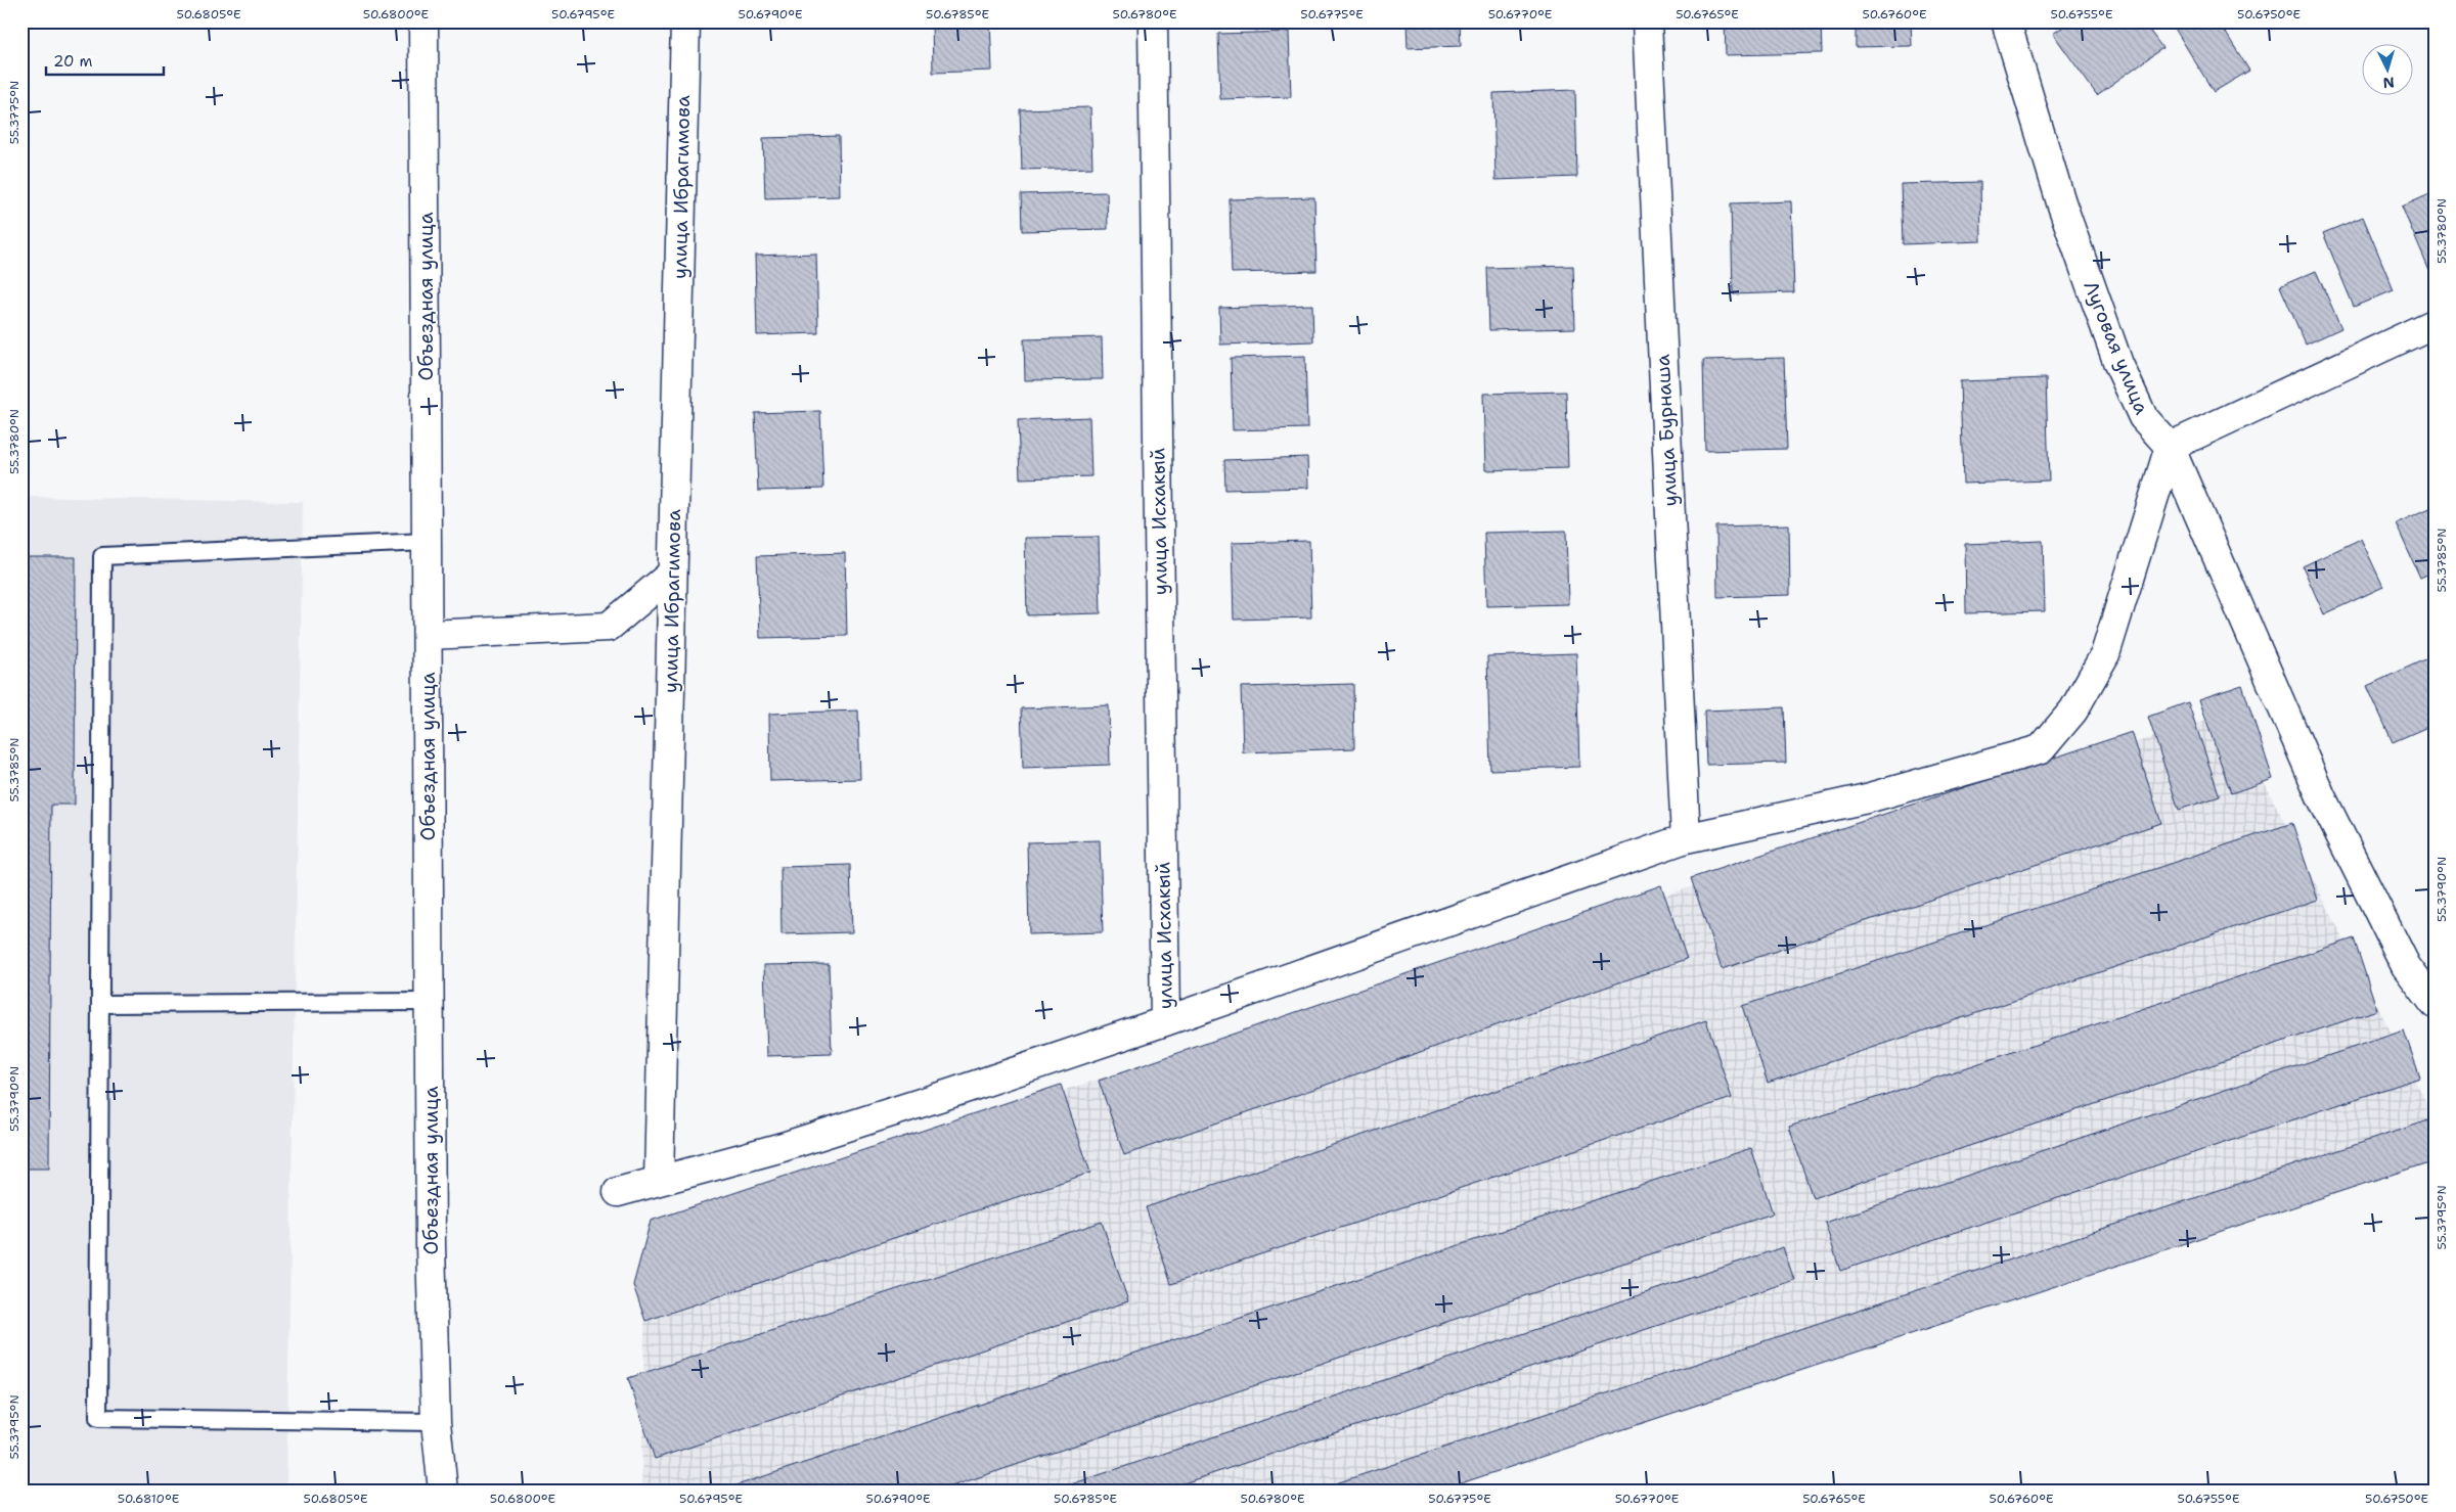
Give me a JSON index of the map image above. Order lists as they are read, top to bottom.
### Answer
{
  "streets": {
    "street": [
      "улица Ибрагимова",
      "Объездная улица",
      "Луговая улица",
      "улица Бурнаша",
      "улица Исхакый"
    ]
  },
  "scale_bar": "20 m",
  "north": "bottom",
  "coordinates": [
    "50.6805°E",
    "50.6800°E",
    "50.6795°E",
    "50.6790°E",
    "50.6785°E",
    "50.6780°E",
    "50.6775°E",
    "50.6770°E",
    "50.6765°E",
    "50.6760°E",
    "50.6755°E",
    "50.6750°E",
    "55.3775°N",
    "55.3780°N",
    "55.3785°N",
    "55.3790°N",
    "55.3795°N",
    "50.6810°E"
  ]
}
